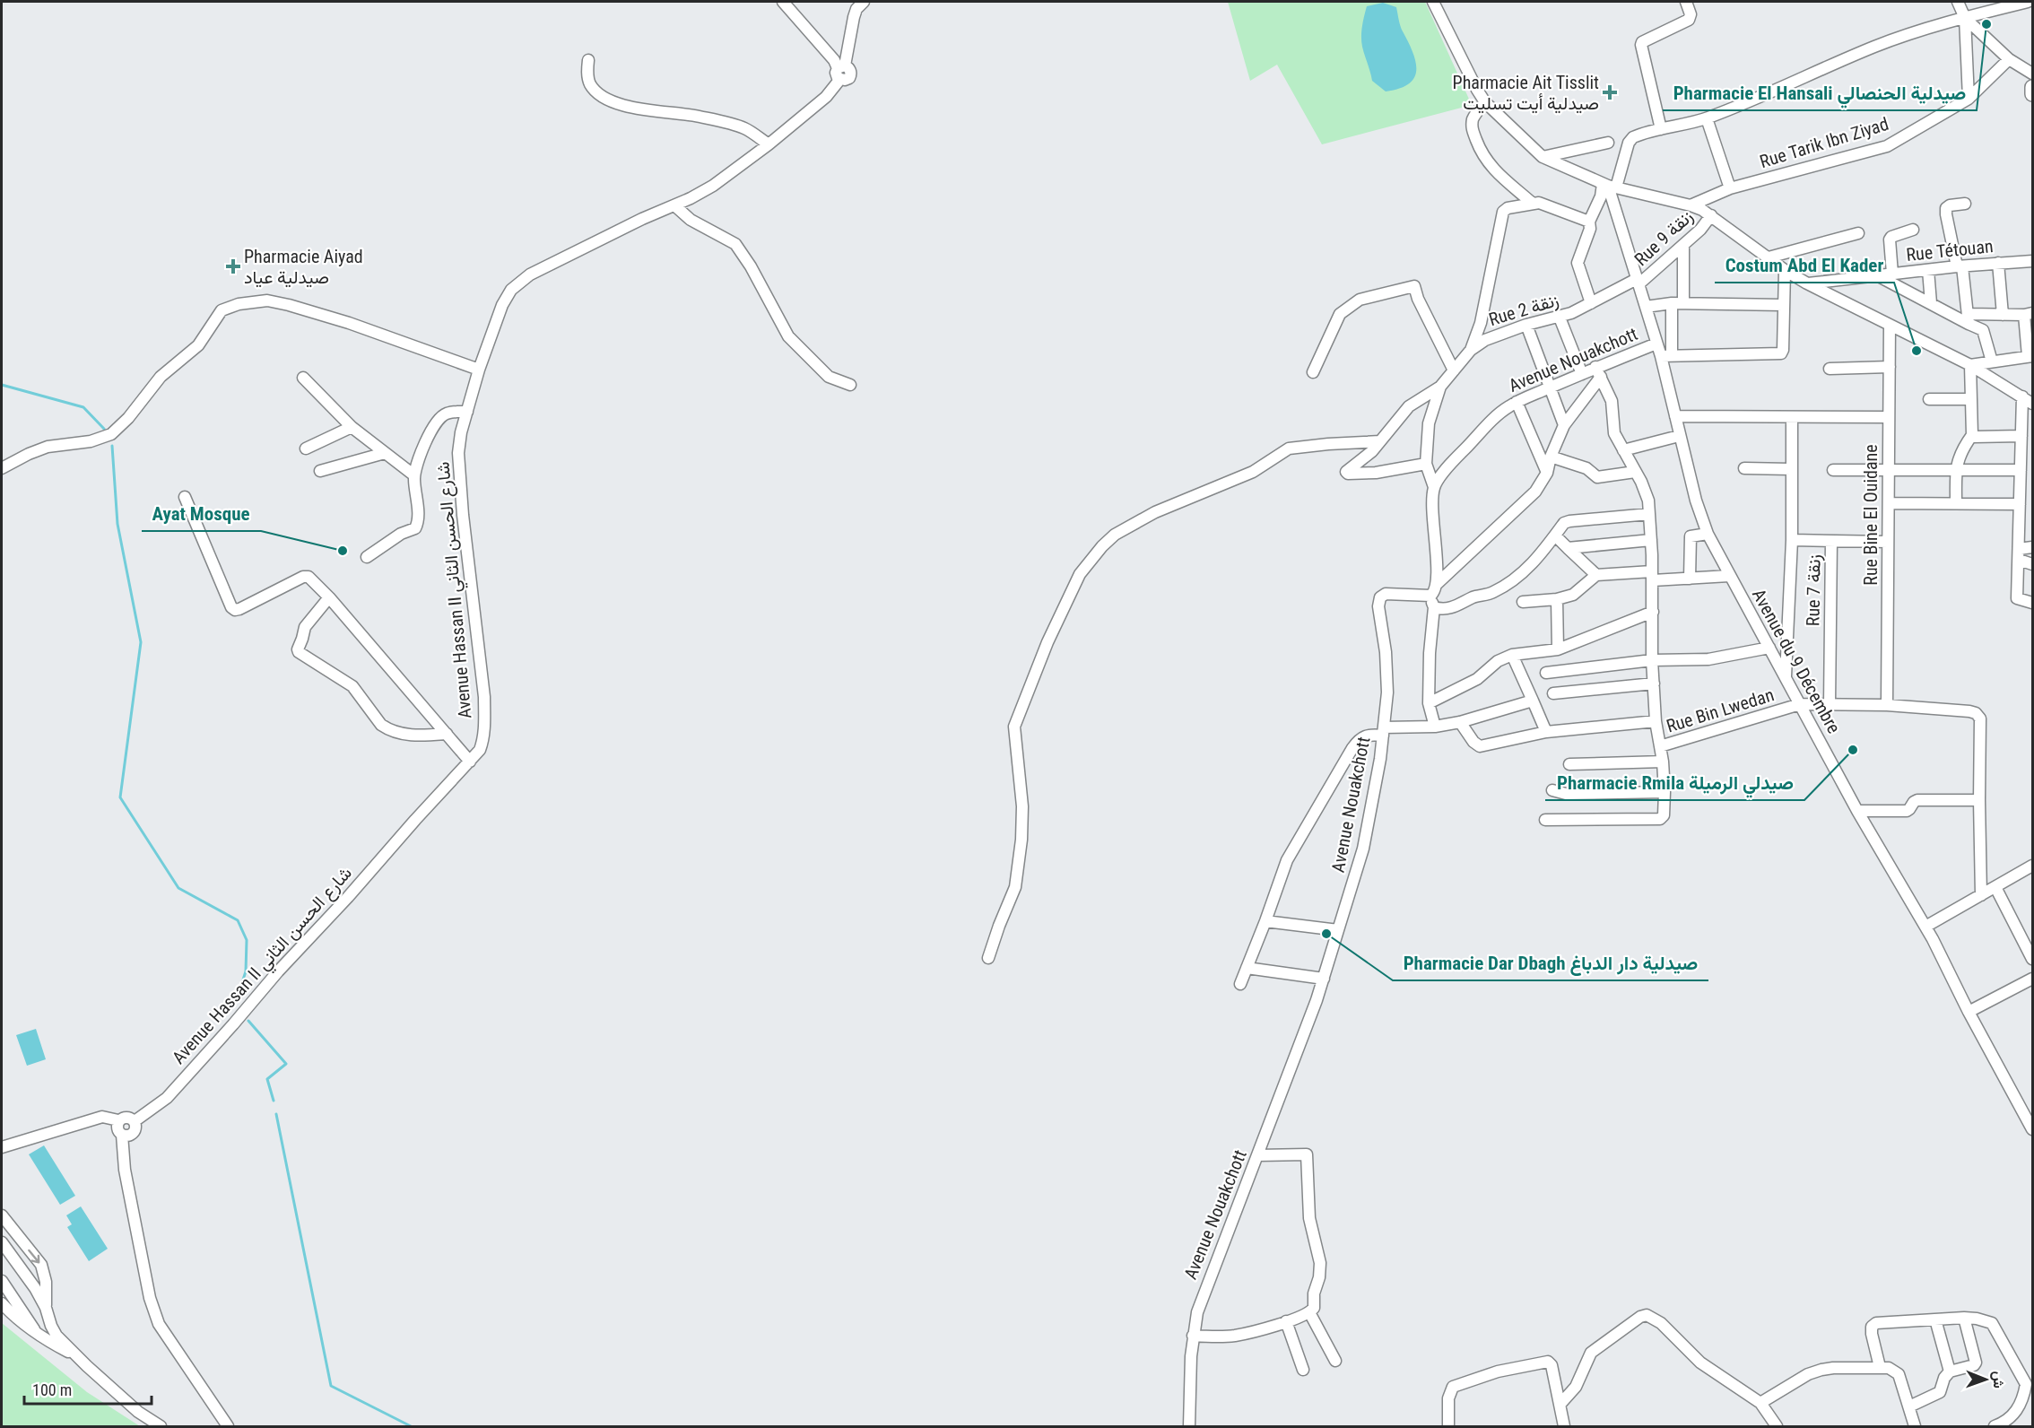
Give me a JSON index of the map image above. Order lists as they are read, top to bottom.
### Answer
{
  "streets": {
    "street": [
      "Rue Tarik Ibn Ziyad",
      "Rue 9 زنقة",
      "Rue Tétouan",
      "Rue 2 زنقة",
      "Avenue Nouakchott",
      "Rue Bine El Ouidane",
      "Avenue Hassan II شارع الحسن الثاني",
      "Rue 7 زنقة",
      "Avenue du 9 Décembre",
      "Rue Bin Lwedan"
    ]
  },
  "crossings": [
    ["Rue 9 زنقة", "Rue 2 زنقة"],
    ["Rue 9 زنقة", "Avenue du 9 Décembre"],
    ["Rue 2 زنقة", "Avenue Nouakchott"],
    ["Rue 2 زنقة", "Avenue du 9 Décembre"],
    ["Avenue Nouakchott", "Avenue du 9 Décembre"],
    ["Rue Bine El Ouidane", "Rue Bin Lwedan"],
    ["Rue 7 زنقة", "Rue Bin Lwedan"],
    ["Avenue du 9 Décembre", "Rue Bin Lwedan"]
  ],
  "places": {
    "other": [
      "Pharmacie El Hansali صيدلية الحنصالي",
      "Costum Abd El Kader",
      "Ayat Mosque",
      "Pharmacie Rmila صيدلي الرميلة",
      "Pharmacie Dar Dbagh صيدلية دار الدباغ"
    ],
    "health": ["Pharmacie Ait Tisslit صيدلية أيت تسليت", "Pharmacie Aiyad صيدلية عياد"]
  },
  "scale_bar": "100 m",
  "north": "right"
}
